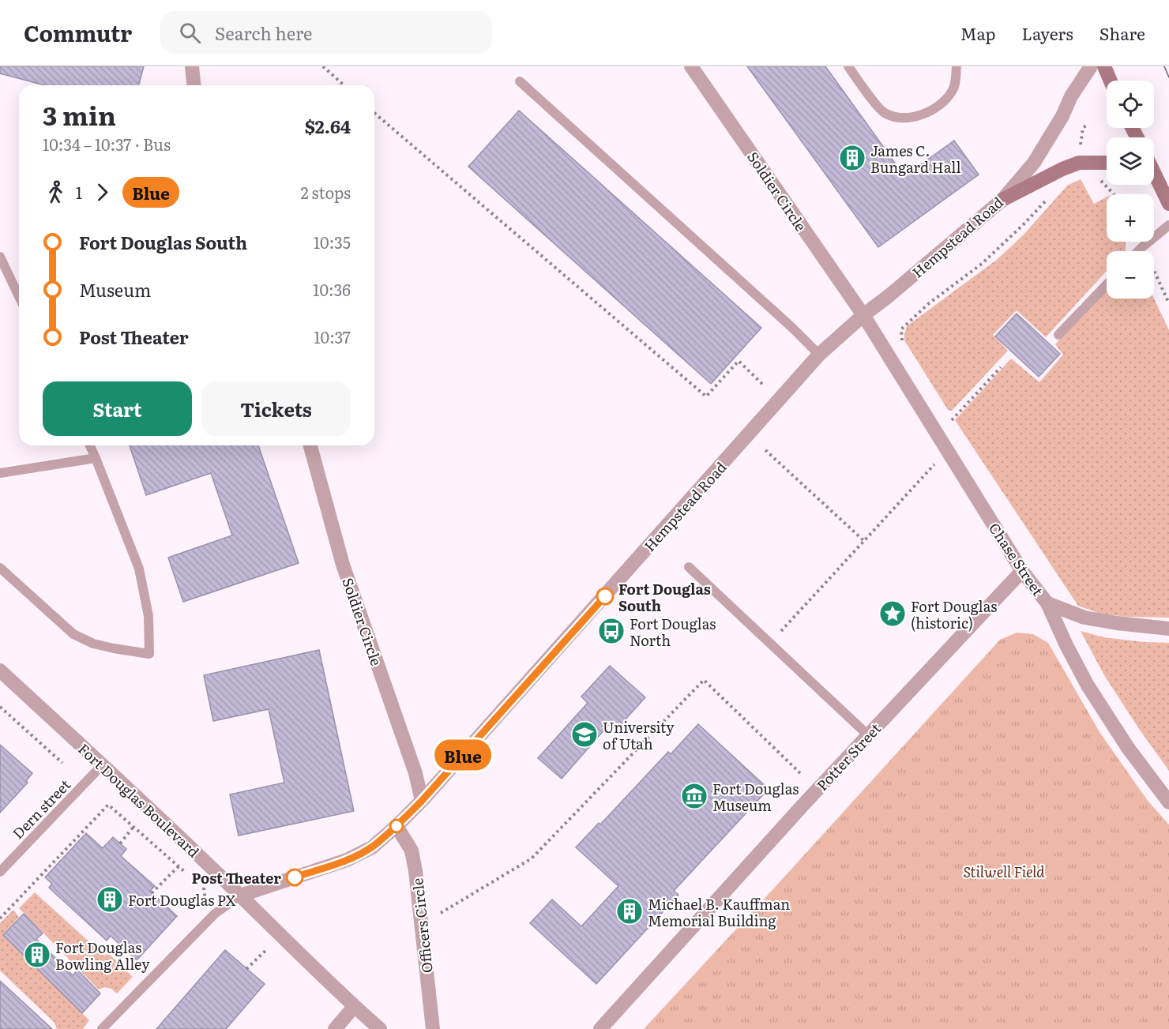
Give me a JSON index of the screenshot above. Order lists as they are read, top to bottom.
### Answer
{
  "streets": {
    "street": [
      "Soldier Circle",
      "Hempstead Road",
      "Chase Street",
      "Potter Street",
      "Fort Douglas Boulevard",
      "Officers Circle"
    ],
    "lane": ["Dern street"]
  },
  "crossings": [
    ["Soldier Circle", "Hempstead Road"],
    ["Soldier Circle", "Chase Street"],
    ["Hempstead Road", "Chase Street"],
    ["Hempstead Road", "Fort Douglas Boulevard"],
    ["Hempstead Road", "Officers Circle"],
    ["Chase Street", "Potter Street"],
    ["Fort Douglas Boulevard", "Dern street"]
  ],
  "parks": ["Stilwell Field"],
  "places": {
    "building": [
      "James C. Bungard Hall",
      "Fort Douglas PX",
      "Michael B. Kauffman Memorial Building",
      "Fort Douglas Bowling Alley"
    ],
    "other": ["Fort Douglas South", "Post Theater"],
    "place": ["Fort Douglas (historic)"],
    "bus stop": ["Fort Douglas North"],
    "school or university": ["University of Utah"],
    "museum": ["Fort Douglas Museum"]
  },
  "lines": ["bus line Blue"],
  "page": {
    "header": "Commutr",
    "search": "Search here",
    "nav": ["Map", "Layers", "Share"],
    "on_map": "Blue",
    "map_buttons": ["+", "−"],
    "heading": ["3 min", "10:34 – 10:37 · Bus", "$2.64"],
    "legs": ["1", "Blue", "2 stops"],
    "list": [
      {
        "name": "Fort Douglas South",
        "value": "10:35"
      },
      {
        "name": "Museum",
        "value": "10:36"
      },
      {
        "name": "Post Theater",
        "value": "10:37"
      }
    ],
    "buttons": ["Start", "Tickets"]
  }
}
